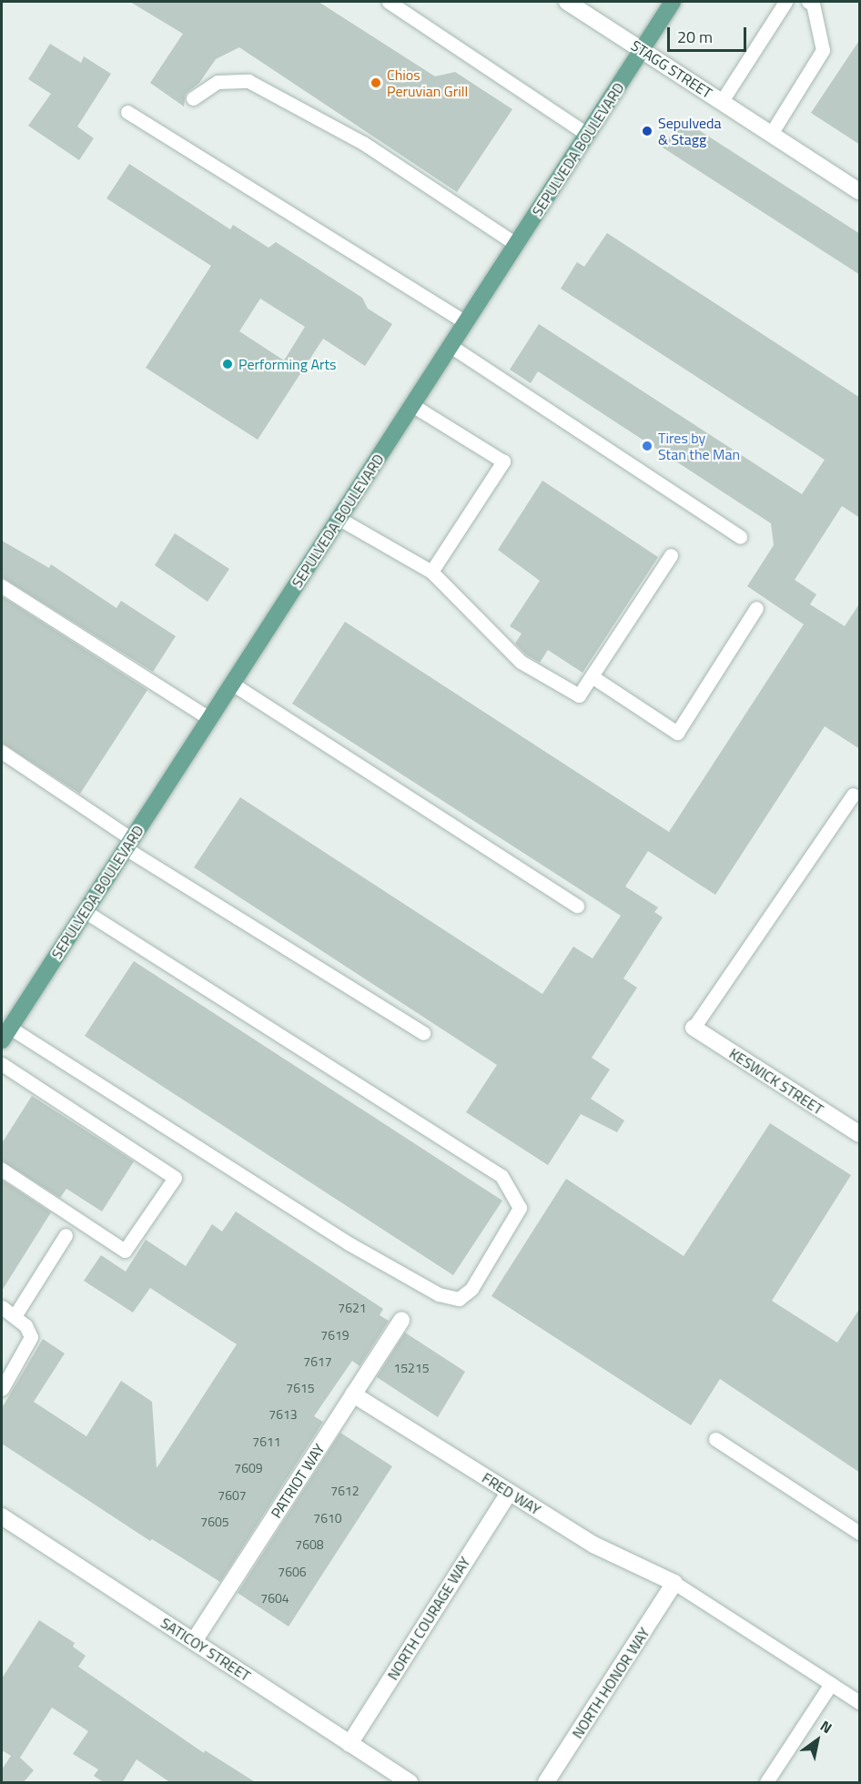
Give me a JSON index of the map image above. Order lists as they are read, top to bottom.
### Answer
{
  "streets": {
    "main road": ["SEPULVEDA BOULEVARD"],
    "street": [
      "STAGG STREET",
      "KESWICK STREET",
      "PATRIOT WAY",
      "FRED WAY",
      "NORTH COURAGE WAY",
      "SATICOY STREET",
      "NORTH HONOR WAY"
    ]
  },
  "crossings": [
    ["STAGG STREET", "SEPULVEDA BOULEVARD"],
    ["PATRIOT WAY", "FRED WAY"],
    ["PATRIOT WAY", "SATICOY STREET"],
    ["FRED WAY", "NORTH COURAGE WAY"],
    ["FRED WAY", "NORTH HONOR WAY"],
    ["NORTH COURAGE WAY", "SATICOY STREET"]
  ],
  "places": [
    "Chios Peruvian Grill",
    "Sepulveda & Stagg",
    "Performing Arts",
    "Tires by Stan the Man"
  ],
  "house_numbers": [
    "7621",
    "7619",
    "7617",
    "15215",
    "7615",
    "7613",
    "7611",
    "7609",
    "7612",
    "7607",
    "7610",
    "7605",
    "7608",
    "7606",
    "7604"
  ],
  "scale_bar": "20 m",
  "north": "top right"
}
